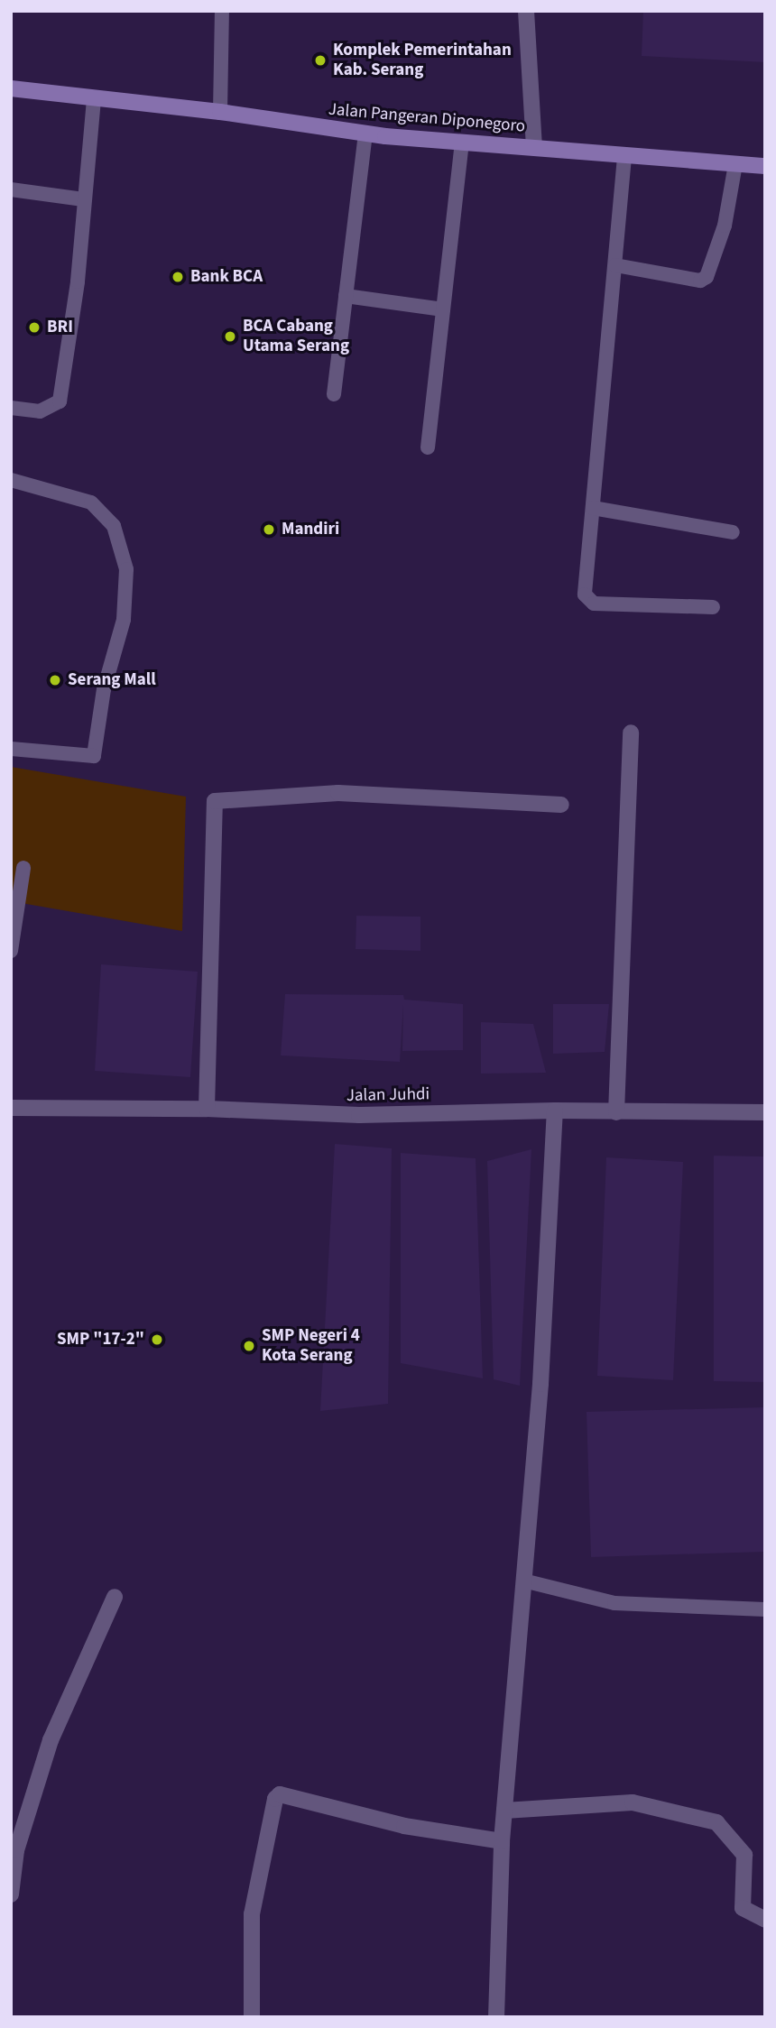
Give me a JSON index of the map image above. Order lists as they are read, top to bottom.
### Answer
{
  "streets": {
    "main road": ["Jalan Pangeran Diponegoro"],
    "street": ["Jalan Juhdi"]
  },
  "places": [
    "Komplek Pemerintahan Kab. Serang",
    "Bank BCA",
    "BRI",
    "BCA Cabang Utama Serang",
    "Mandiri",
    "Serang Mall",
    "SMP \"17-2\"",
    "SMP Negeri 4 Kota Serang"
  ]
}
